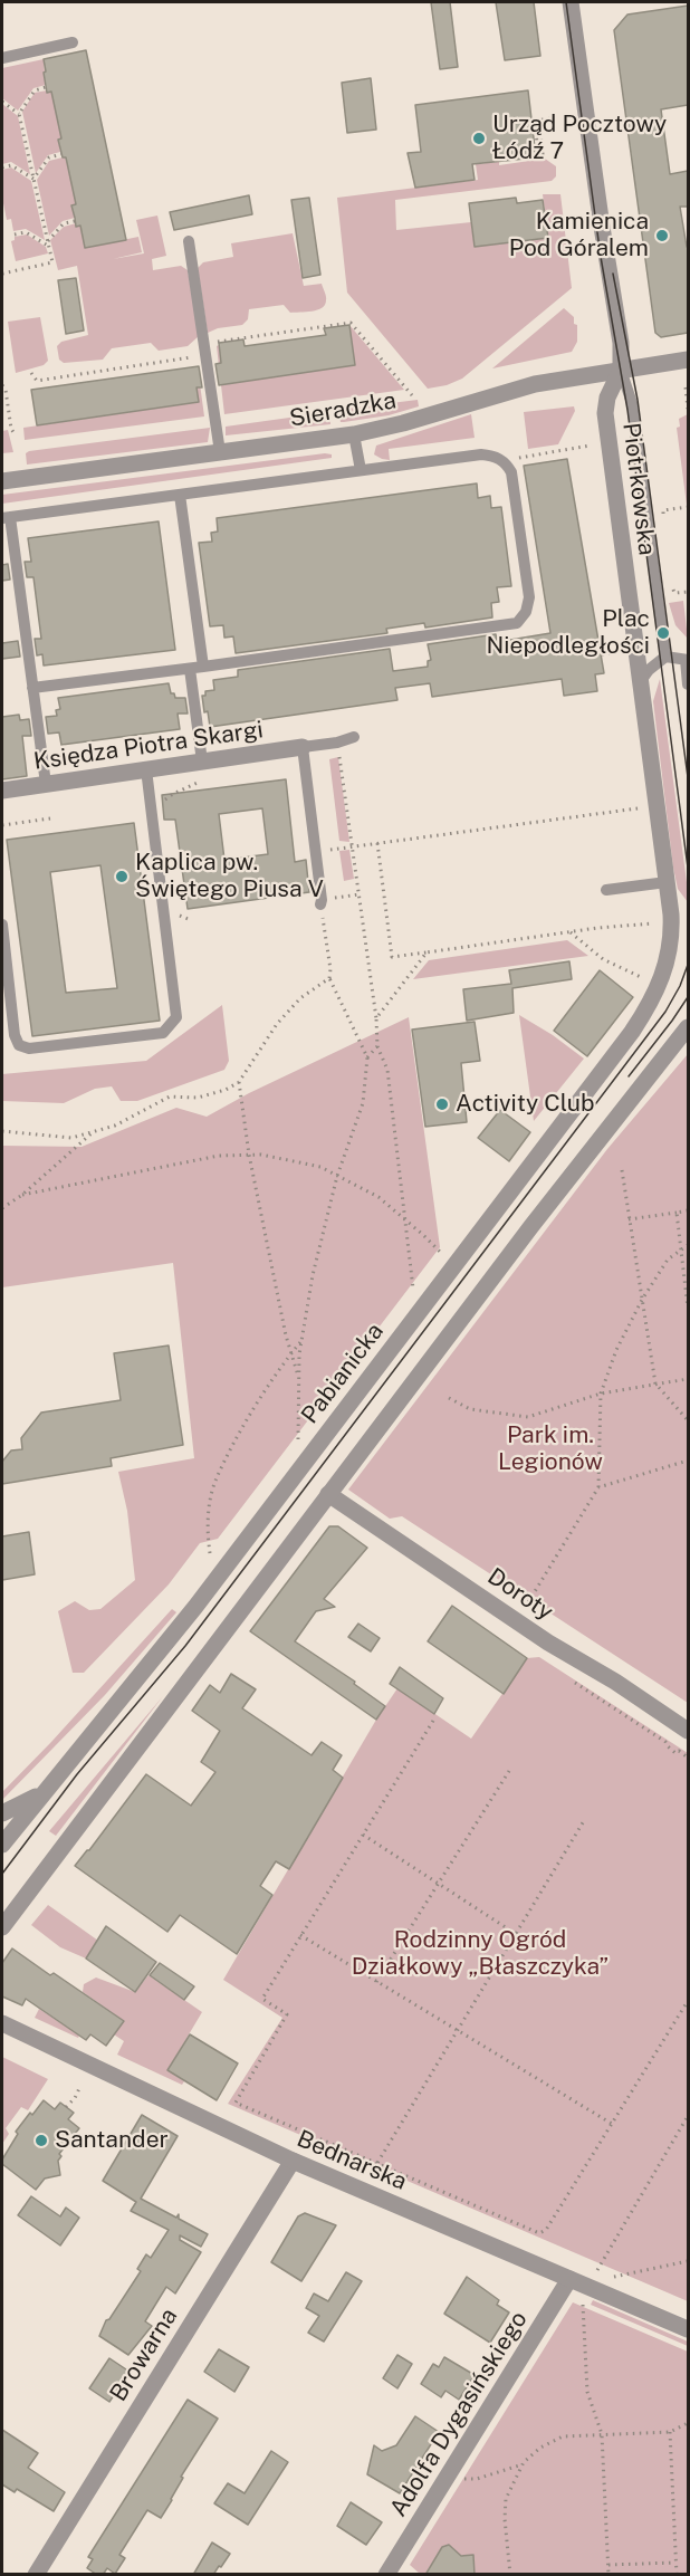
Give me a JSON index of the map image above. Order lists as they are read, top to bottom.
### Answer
{
  "streets": {
    "street": [
      "Sieradzka",
      "Piotrkowska",
      "Księdza Piotra Skargi",
      "Pabianicka",
      "Doroty",
      "Bednarska",
      "Browarna",
      "Adolfa Dygasińskiego"
    ]
  },
  "crossings": [
    ["Sieradzka", "Piotrkowska"],
    ["Piotrkowska", "Pabianicka"],
    ["Bednarska", "Browarna"],
    ["Bednarska", "Adolfa Dygasińskiego"]
  ],
  "parks": ["Park im. Legionów", "Rodzinny Ogród Działkowy „Błaszczyka”"],
  "places": [
    "Urząd Pocztowy Łódź 7",
    "Kamienica Pod Góralem",
    "Plac Niepodległości",
    "Kaplica pw. Świętego Piusa V",
    "Activity Club",
    "Santander"
  ]
}
